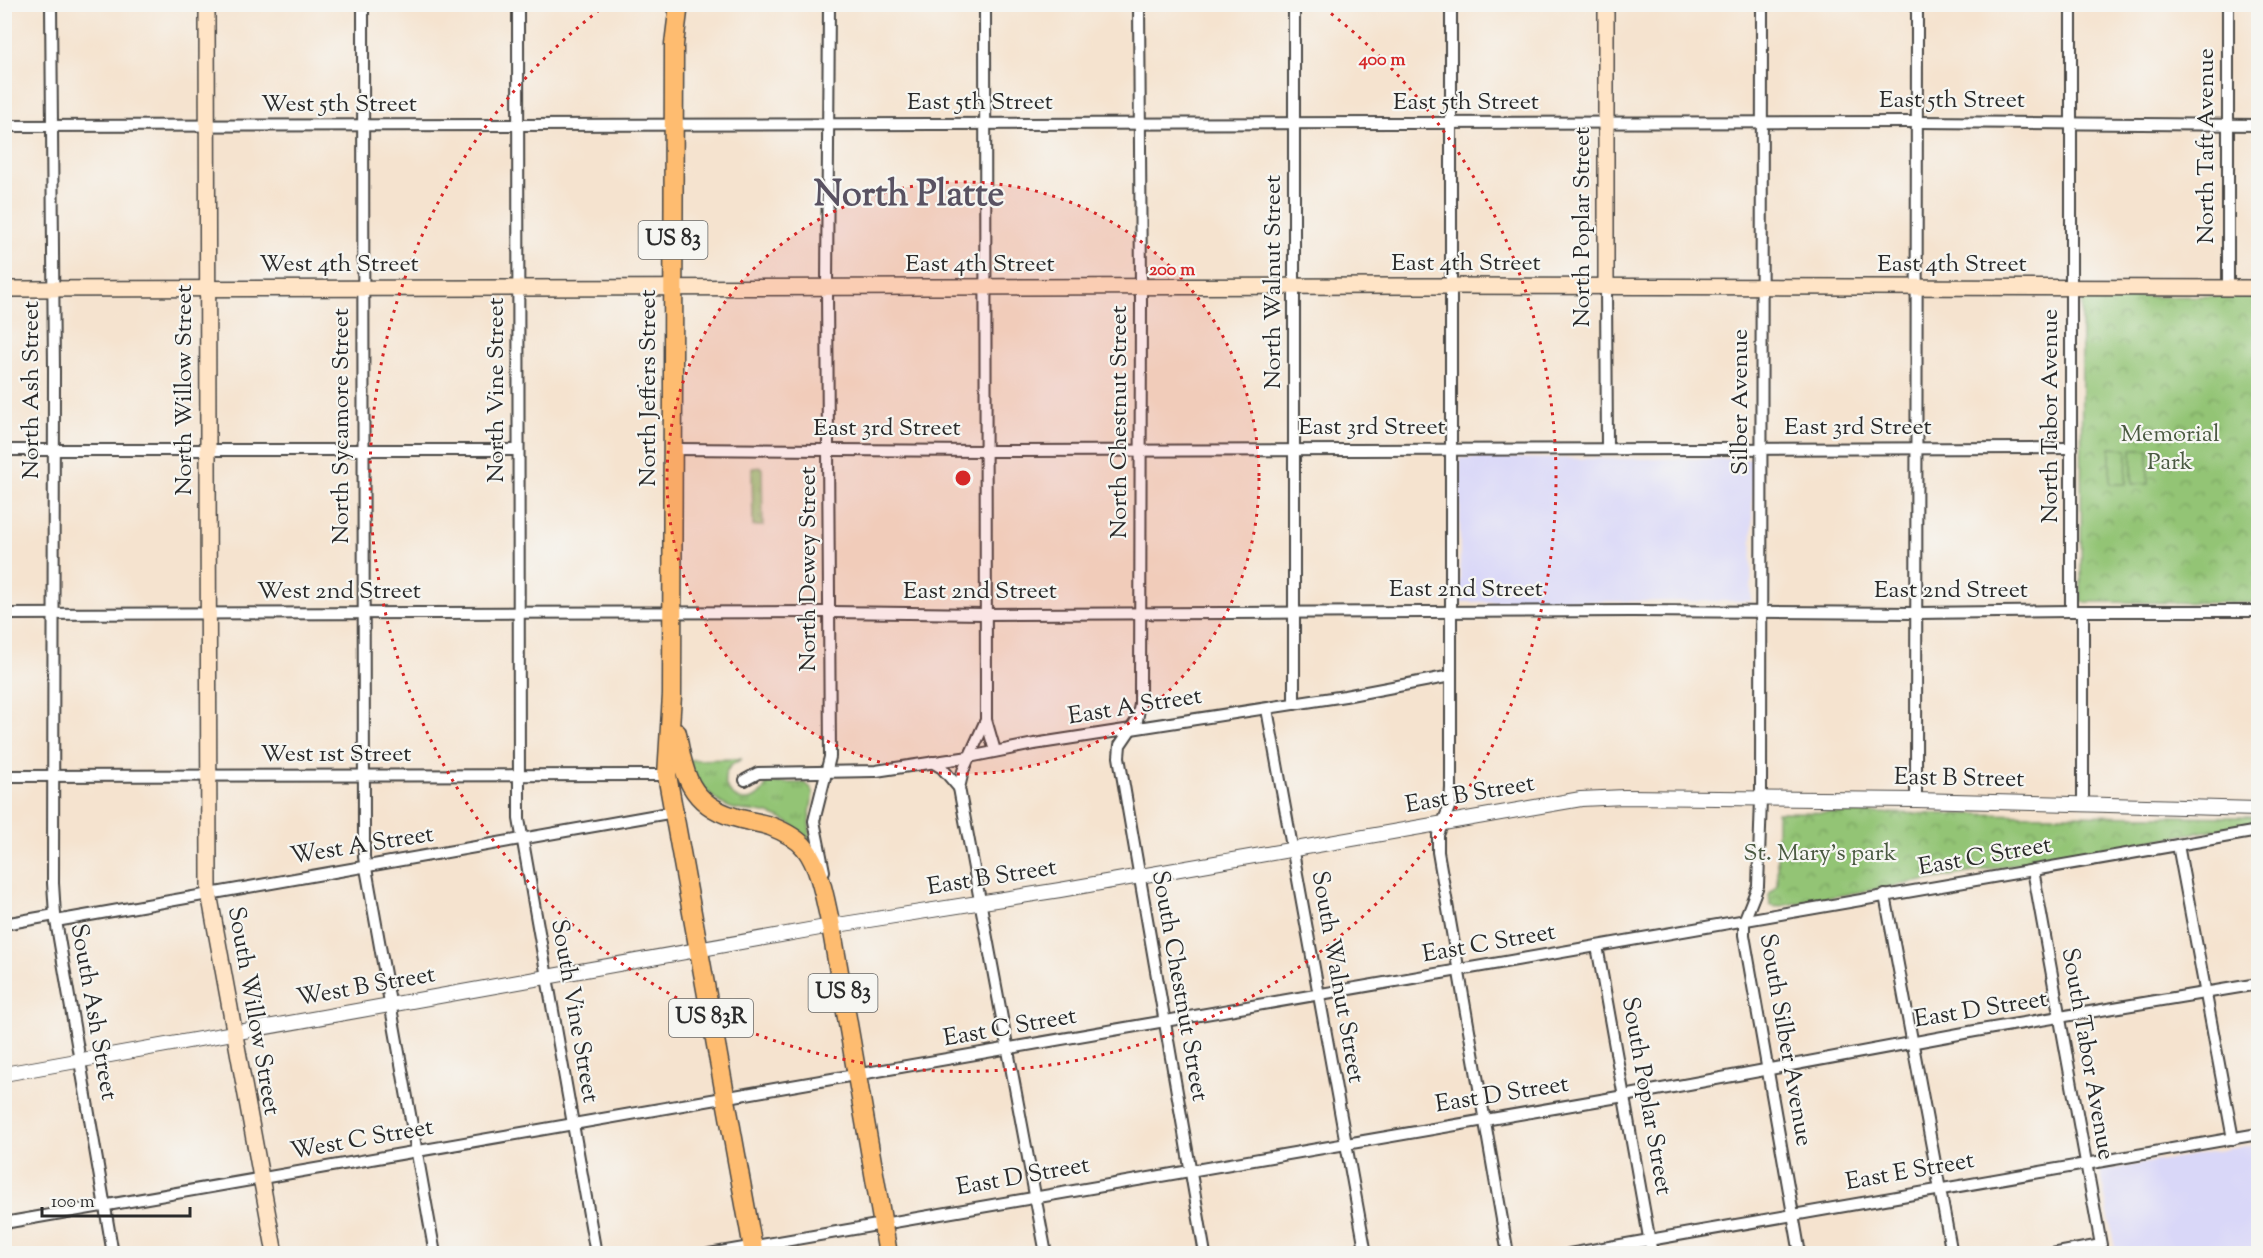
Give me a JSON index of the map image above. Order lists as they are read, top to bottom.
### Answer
{
  "streets": {
    "highway": ["US 83", "North Jeffers Street", "US 83R"],
    "main road": [
      "North Poplar Street",
      "East 4th Street",
      "West 4th Street",
      "North Willow Street",
      "South Willow Street"
    ],
    "street": [
      "East 5th Street",
      "West 5th Street",
      "North Taft Avenue",
      "North Walnut Street",
      "North Ash Street",
      "North Vine Street",
      "Silber Avenue",
      "North Tabor Avenue",
      "North Chestnut Street",
      "North Sycamore Street",
      "East 3rd Street",
      "North Dewey Street",
      "East 2nd Street",
      "West 2nd Street",
      "East A Street",
      "West 1st Street",
      "East B Street",
      "West A Street",
      "East C Street",
      "South Walnut Street",
      "South Chestnut Street",
      "West B Street",
      "East D Street",
      "South Vine Street",
      "South Ash Street",
      "South Silber Avenue",
      "South Tabor Avenue",
      "South Poplar Street",
      "West C Street",
      "East E Street"
    ]
  },
  "crossings": [
    ["East 5th Street", "West 5th Street"],
    ["East 5th Street", "North Taft Avenue"],
    ["East 5th Street", "North Poplar Street"],
    ["East 5th Street", "North Walnut Street"],
    ["East 5th Street", "North Jeffers Street"],
    ["East 5th Street", "Silber Avenue"],
    ["East 5th Street", "North Tabor Avenue"],
    ["East 5th Street", "North Chestnut Street"],
    ["East 5th Street", "North Dewey Street"],
    ["West 5th Street", "North Jeffers Street"],
    ["West 5th Street", "North Ash Street"],
    ["West 5th Street", "North Willow Street"],
    ["West 5th Street", "North Vine Street"],
    ["West 5th Street", "North Sycamore Street"],
    ["North Taft Avenue", "East 4th Street"],
    ["North Poplar Street", "East 4th Street"],
    ["North Poplar Street", "East 3rd Street"],
    ["US 83", "North Jeffers Street"],
    ["US 83", "North Dewey Street"],
    ["US 83", "East B Street"],
    ["US 83", "East C Street"],
    ["US 83", "East D Street"],
    ["East 4th Street", "West 4th Street"],
    ["East 4th Street", "North Walnut Street"],
    ["East 4th Street", "North Jeffers Street"],
    ["East 4th Street", "Silber Avenue"],
    ["East 4th Street", "North Tabor Avenue"],
    ["East 4th Street", "North Chestnut Street"],
    ["East 4th Street", "North Dewey Street"],
    ["West 4th Street", "North Jeffers Street"],
    ["West 4th Street", "North Ash Street"],
    ["West 4th Street", "North Willow Street"],
    ["West 4th Street", "North Vine Street"],
    ["West 4th Street", "North Sycamore Street"],
    ["North Walnut Street", "East 3rd Street"],
    ["North Walnut Street", "East 2nd Street"],
    ["North Walnut Street", "East A Street"],
    ["North Jeffers Street", "East 3rd Street"],
    ["North Jeffers Street", "North Dewey Street"],
    ["North Jeffers Street", "East 2nd Street"],
    ["North Jeffers Street", "West 2nd Street"],
    ["North Jeffers Street", "West 1st Street"],
    ["North Jeffers Street", "US 83R"],
    ["North Ash Street", "West 2nd Street"],
    ["North Ash Street", "West 1st Street"],
    ["North Ash Street", "South Ash Street"],
    ["North Willow Street", "West 2nd Street"],
    ["North Willow Street", "West 1st Street"],
    ["North Willow Street", "South Willow Street"],
    ["North Vine Street", "West 2nd Street"],
    ["North Vine Street", "West 1st Street"],
    ["North Vine Street", "South Vine Street"],
    ["Silber Avenue", "East 3rd Street"],
    ["Silber Avenue", "East 2nd Street"],
    ["Silber Avenue", "East B Street"],
    ["Silber Avenue", "South Silber Avenue"],
    ["North Tabor Avenue", "East 3rd Street"],
    ["North Tabor Avenue", "East 2nd Street"],
    ["North Chestnut Street", "East 3rd Street"],
    ["North Chestnut Street", "East 2nd Street"],
    ["North Chestnut Street", "East A Street"],
    ["North Chestnut Street", "South Chestnut Street"],
    ["North Sycamore Street", "West 2nd Street"],
    ["North Sycamore Street", "West 1st Street"],
    ["North Sycamore Street", "West A Street"],
    ["North Sycamore Street", "West B Street"],
    ["North Sycamore Street", "West C Street"],
    ["East 3rd Street", "North Dewey Street"],
    ["North Dewey Street", "East 2nd Street"],
    ["North Dewey Street", "East A Street"],
    ["East 2nd Street", "West 2nd Street"],
    ["East A Street", "South Walnut Street"],
    ["East A Street", "South Chestnut Street"],
    ["West 1st Street", "South Willow Street"],
    ["West 1st Street", "South Vine Street"],
    ["West 1st Street", "South Ash Street"],
    ["West 1st Street", "US 83R"],
    ["East B Street", "South Walnut Street"],
    ["East B Street", "South Chestnut Street"],
    ["East B Street", "West B Street"],
    ["East B Street", "US 83R"],
    ["East B Street", "South Silber Avenue"],
    ["West A Street", "South Willow Street"],
    ["West A Street", "South Vine Street"],
    ["West A Street", "South Ash Street"],
    ["West A Street", "US 83R"],
    ["East C Street", "South Walnut Street"],
    ["East C Street", "South Chestnut Street"],
    ["East C Street", "US 83R"],
    ["East C Street", "South Silber Avenue"],
    ["East C Street", "South Tabor Avenue"],
    ["East C Street", "South Poplar Street"],
    ["East C Street", "West C Street"],
    ["South Walnut Street", "East D Street"],
    ["South Chestnut Street", "East D Street"],
    ["West B Street", "South Willow Street"],
    ["West B Street", "South Vine Street"],
    ["West B Street", "South Ash Street"],
    ["West B Street", "US 83R"],
    ["East D Street", "US 83R"],
    ["East D Street", "South Silber Avenue"],
    ["East D Street", "South Tabor Avenue"],
    ["East D Street", "South Poplar Street"],
    ["South Willow Street", "West C Street"],
    ["South Vine Street", "West C Street"],
    ["South Ash Street", "West C Street"],
    ["US 83R", "West C Street"],
    ["South Silber Avenue", "East E Street"],
    ["South Tabor Avenue", "East E Street"],
    ["South Poplar Street", "East E Street"]
  ],
  "districts": ["North Platte"],
  "parks": ["Memorial Park", "St. Mary's park"],
  "scale_bar": "100 m",
  "rings": ["400 m", "200 m"]
}
